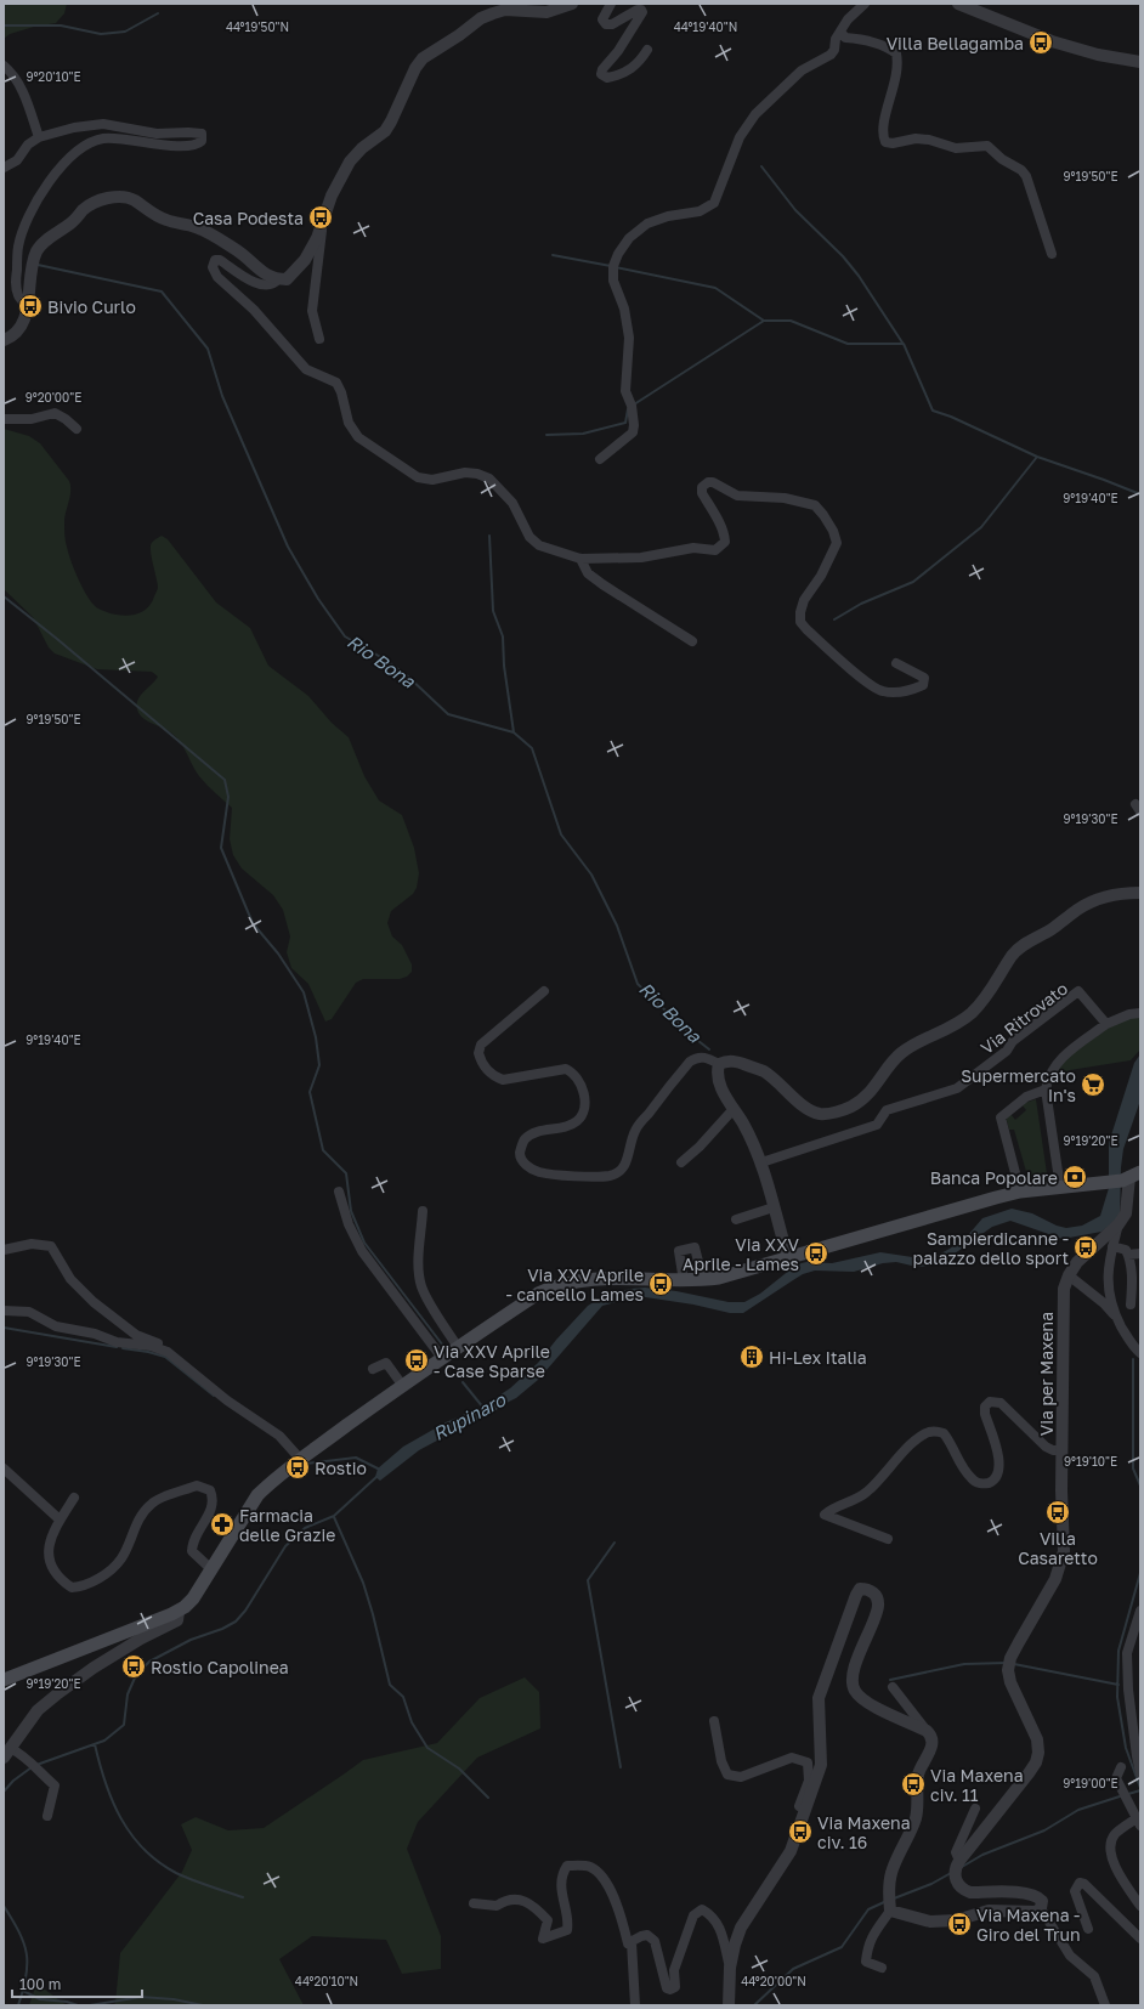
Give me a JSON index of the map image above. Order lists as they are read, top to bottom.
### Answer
{
  "streets": {
    "street": ["Via Ritrovato", "Via per Maxena"]
  },
  "water": ["Rio Bona", "Rupinaro"],
  "places": {
    "bus stop": [
      "Villa Bellagamba",
      "Casa Podesta",
      "Bivio Curlo",
      "Sampierdicanne - palazzo dello sport",
      "Via XXV Aprile - Lames",
      "Via XXV Aprile - cancello Lames",
      "Via XXV Aprile - Case Sparse",
      "Rostio",
      "Villa Casaretto",
      "Rostio Capolinea",
      "Via Maxena civ. 11",
      "Via Maxena civ. 16",
      "Via Maxena - Giro del Trun"
    ],
    "supermarket": ["Supermercato In's"],
    "bank": ["Banca Popolare"],
    "building": ["Hi-Lex Italia"],
    "pharmacy": ["Farmacia delle Grazie"]
  },
  "scale_bar": "100 m",
  "coordinates": [
    "44°19'40\"N",
    "44°19'50\"N",
    "9°20'10\"E",
    "9°19'50\"E",
    "9°20'00\"E",
    "9°19'40\"E",
    "9°19'30\"E",
    "9°19'20\"E",
    "9°19'10\"E",
    "9°19'00\"E",
    "44°20'10\"N",
    "44°20'00\"N"
  ]
}
